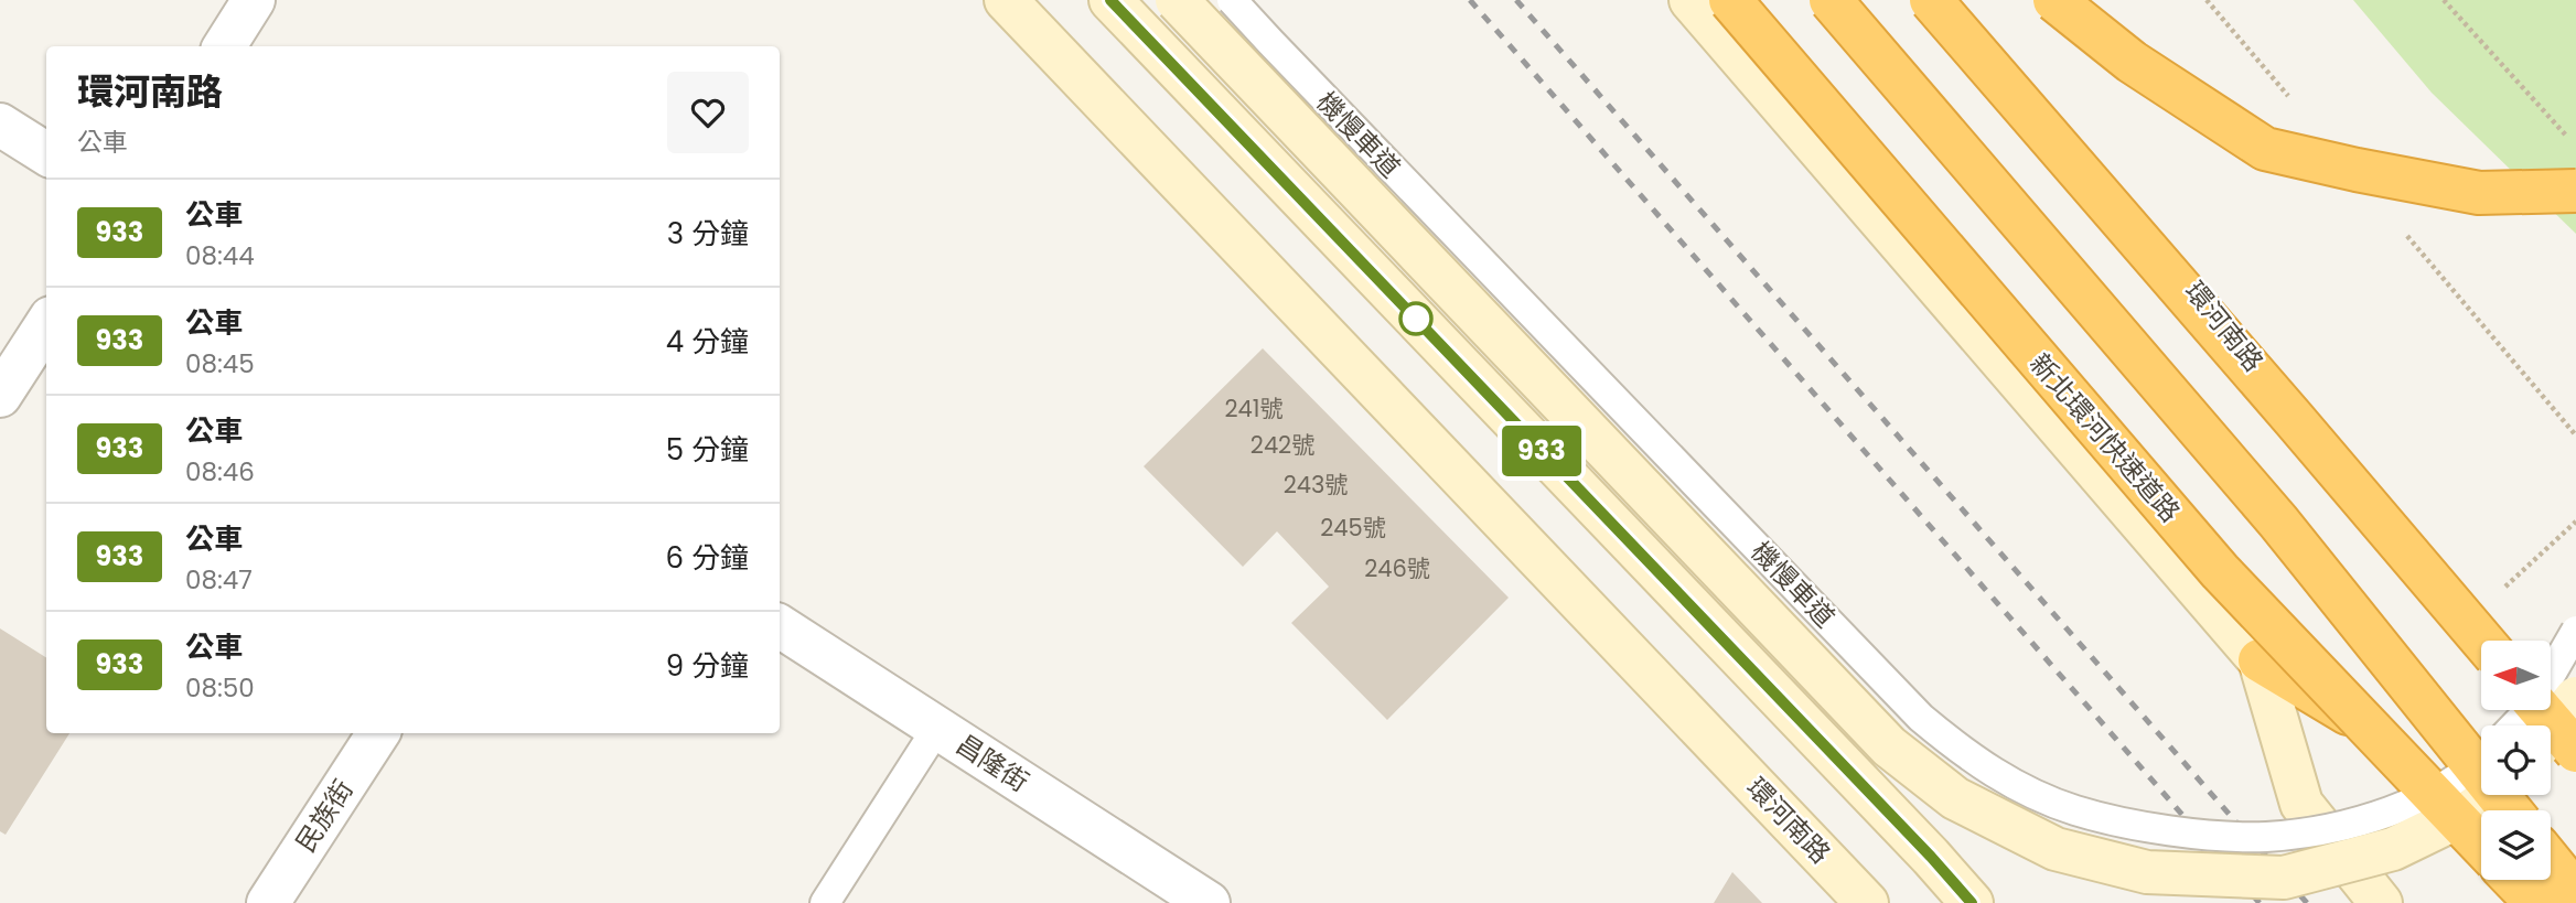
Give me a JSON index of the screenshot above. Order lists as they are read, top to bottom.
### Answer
{
  "streets": {
    "highway": ["新北環河快速道路"],
    "street": ["環河南路", "昌隆街", "民族街"],
    "lane": ["機慢車道"]
  },
  "lines": ["bus line 933"],
  "house_numbers": [
    "241號",
    "242號",
    "243號",
    "245號",
    "246號"
  ],
  "north": "left",
  "page": {
    "on_map": "933",
    "heading": ["環河南路", "公車"],
    "list": [
      {
        "mark": "933",
        "name": "公車",
        "note": "08:44",
        "value": "3 分鐘"
      },
      {
        "mark": "933",
        "name": "公車",
        "note": "08:45",
        "value": "4 分鐘"
      },
      {
        "mark": "933",
        "name": "公車",
        "note": "08:46",
        "value": "5 分鐘"
      },
      {
        "mark": "933",
        "name": "公車",
        "note": "08:47",
        "value": "6 分鐘"
      },
      {
        "mark": "933",
        "name": "公車",
        "note": "08:50",
        "value": "9 分鐘"
      }
    ]
  }
}
